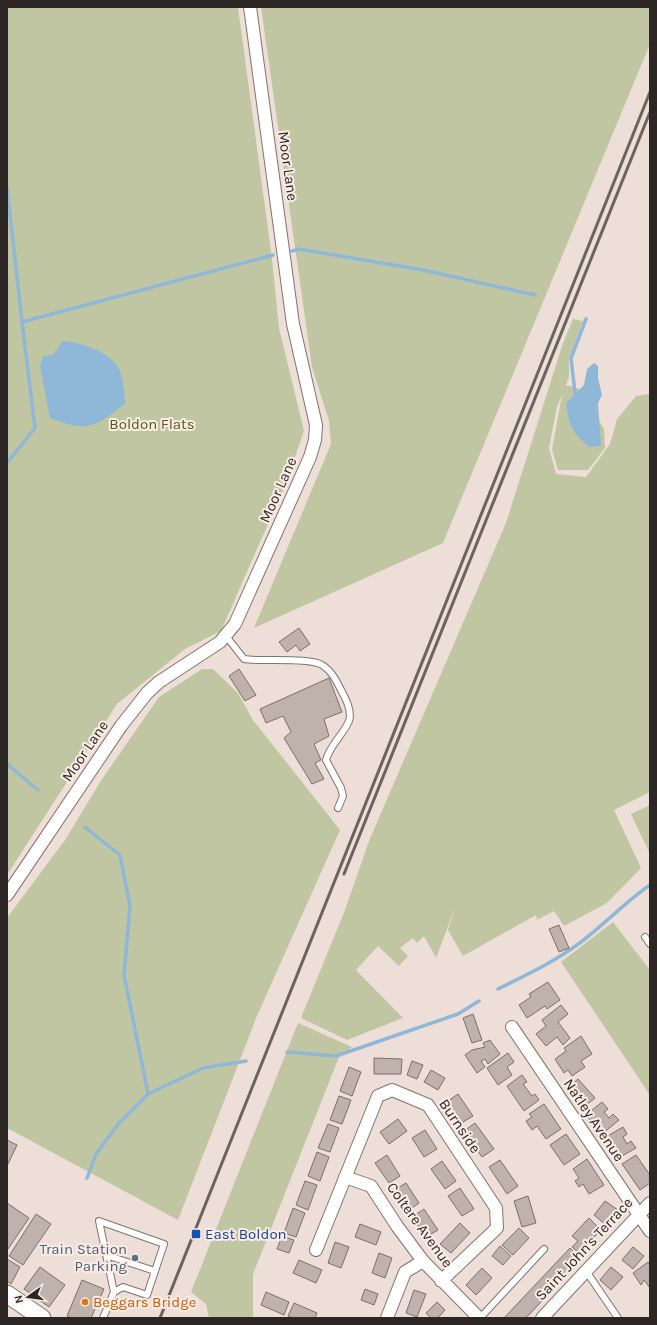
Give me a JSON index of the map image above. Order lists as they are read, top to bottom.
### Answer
{
  "streets": {
    "street": [
      "Moor Lane",
      "Natley Avenue",
      "Burnside",
      "Coltere Avenue",
      "Saint John's Terrace"
    ]
  },
  "crossings": [
    ["Natley Avenue", "Saint John's Terrace"],
    ["Burnside", "Coltere Avenue"]
  ],
  "parks": ["Boldon Flats"],
  "places": {
    "transit": ["East Boldon"],
    "other": ["Train Station Parking", "Beggars Bridge"]
  },
  "north": "left"
}
